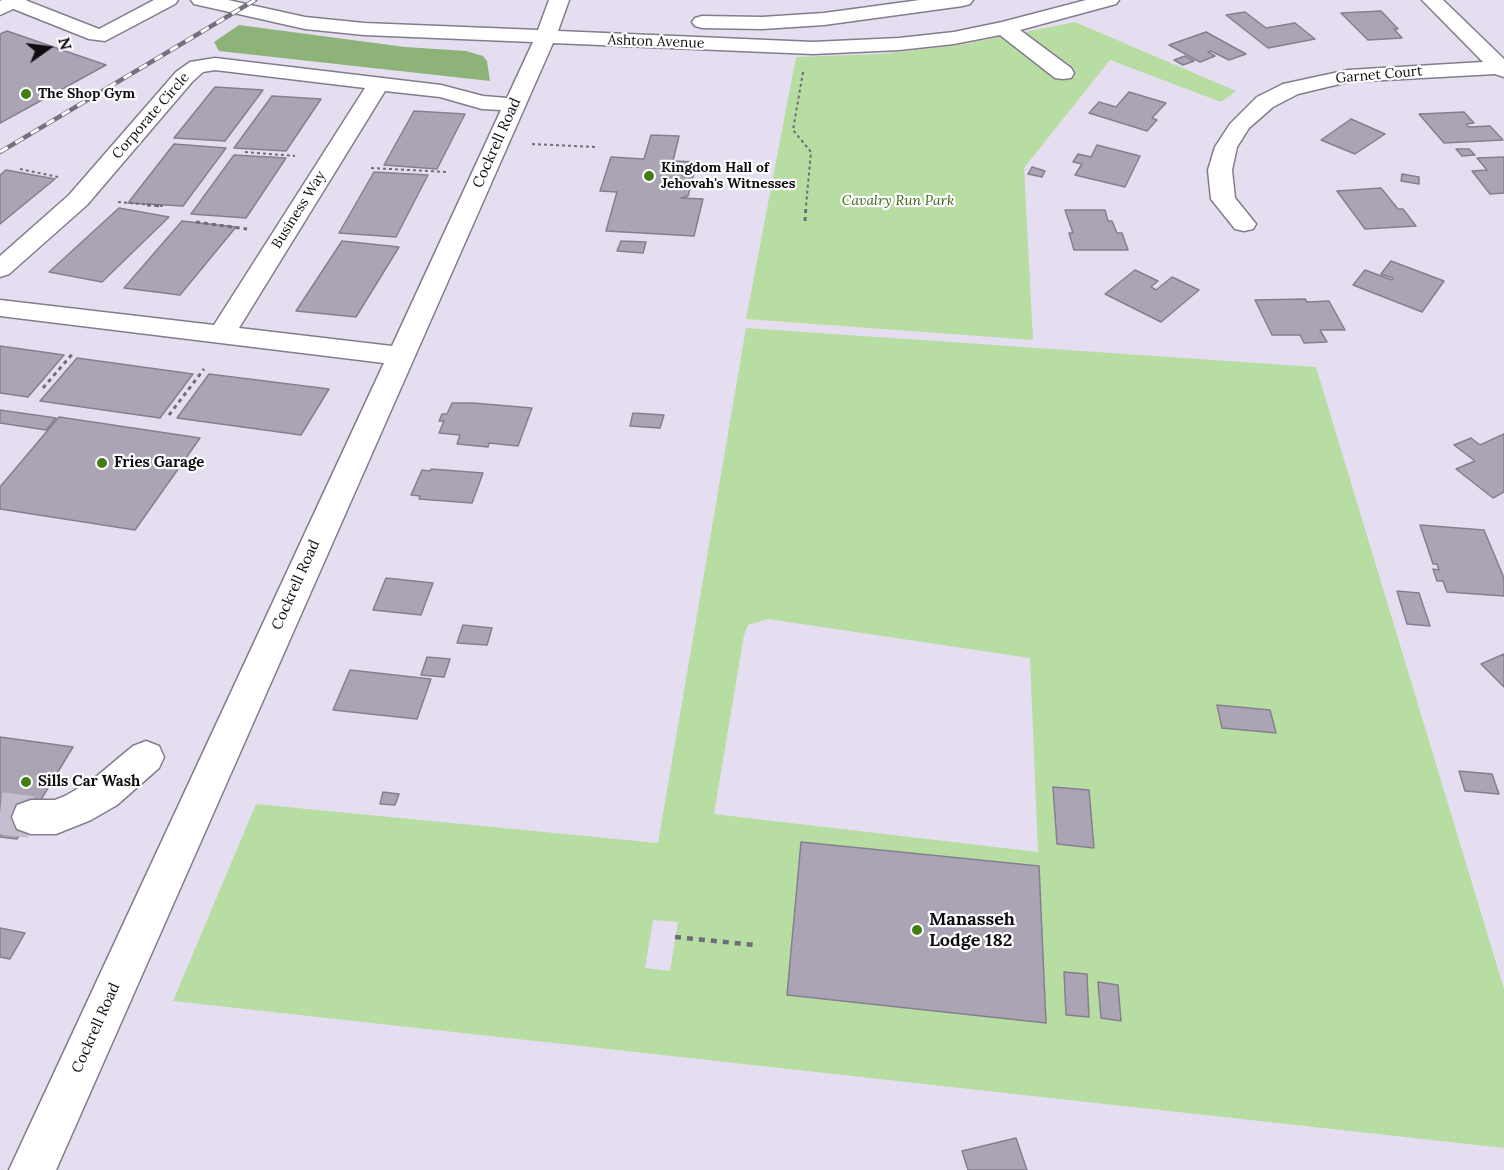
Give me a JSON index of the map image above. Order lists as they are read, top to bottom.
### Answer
{
  "streets": {
    "street": [
      "Ashton Avenue",
      "Garnet Court",
      "Corporate Circle",
      "Cockrell Road",
      "Business Way"
    ]
  },
  "crossings": [
    ["Ashton Avenue", "Cockrell Road"],
    ["Corporate Circle", "Business Way"]
  ],
  "parks": ["Cavalry Run Park"],
  "places": [
    "The Shop Gym",
    "Kingdom Hall of Jehovah's Witnesses",
    "Fries Garage",
    "Sills Car Wash",
    "Manasseh Lodge 182"
  ],
  "north": "right"
}
